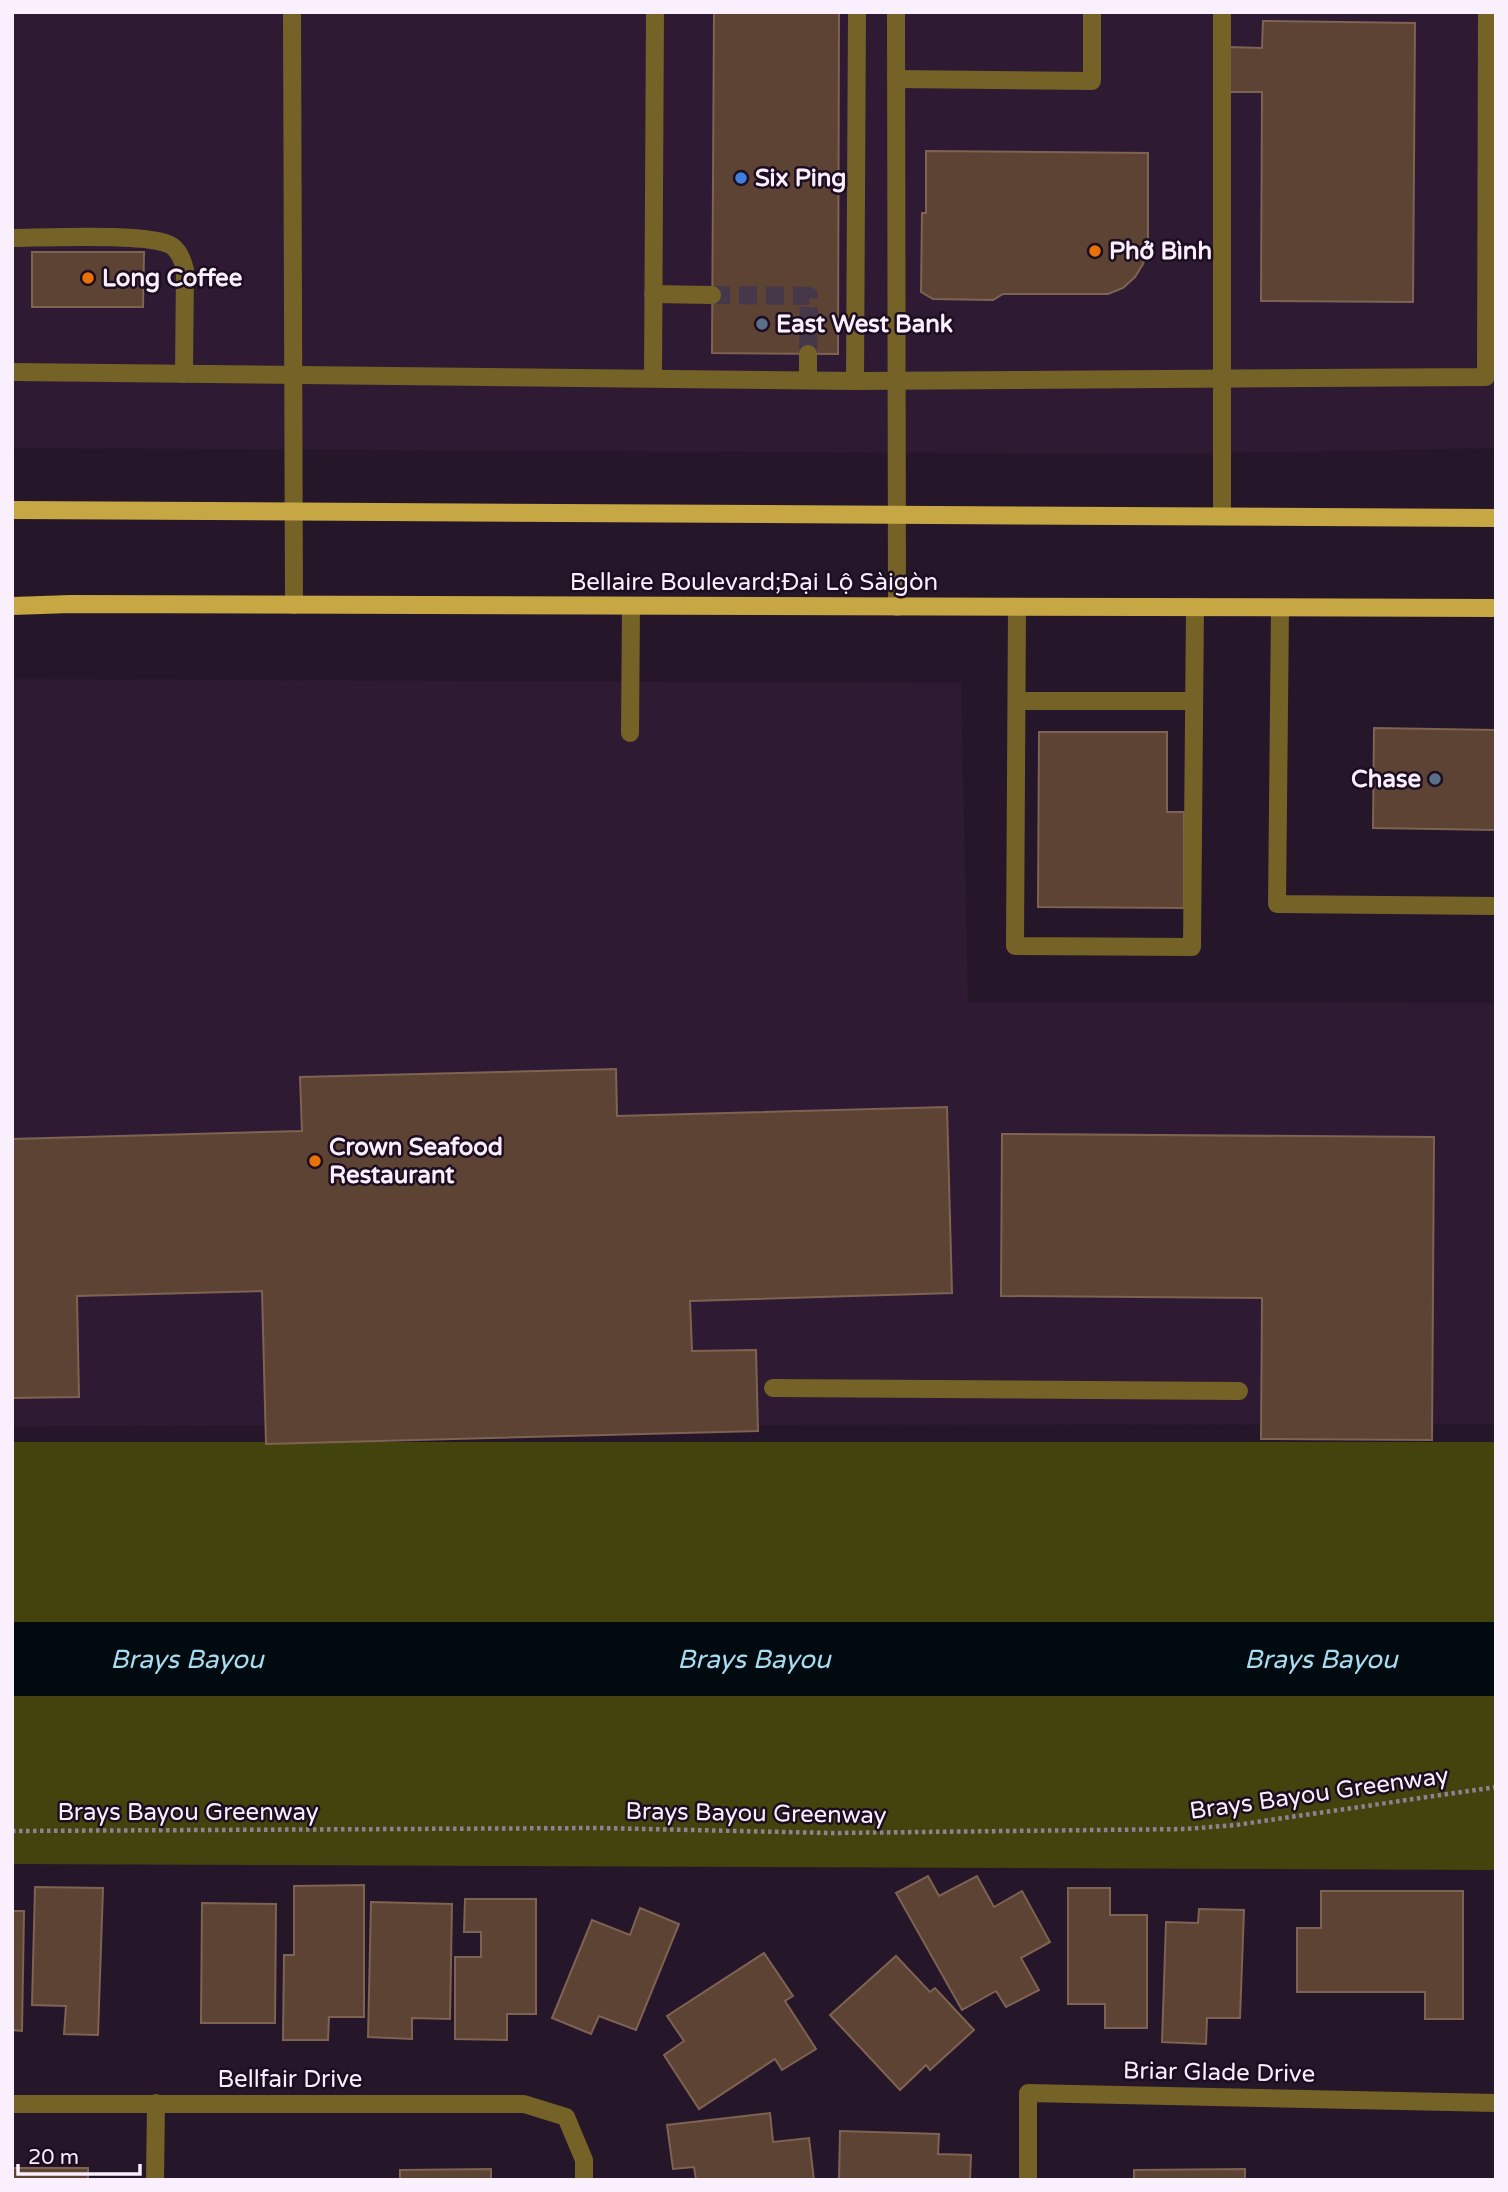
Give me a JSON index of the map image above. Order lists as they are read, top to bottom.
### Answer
{
  "streets": {
    "main road": ["Bellaire Boulevard;Đại Lộ Sàigòn"],
    "street": ["Briar Glade Drive", "Bellfair Drive"],
    "path": ["Brays Bayou Greenway"]
  },
  "water": ["Brays Bayou"],
  "places": [
    "Six Ping",
    "Phở Bình",
    "Long Coffee",
    "East West Bank",
    "Chase",
    "Crown Seafood Restaurant"
  ],
  "scale_bar": "20 m"
}
